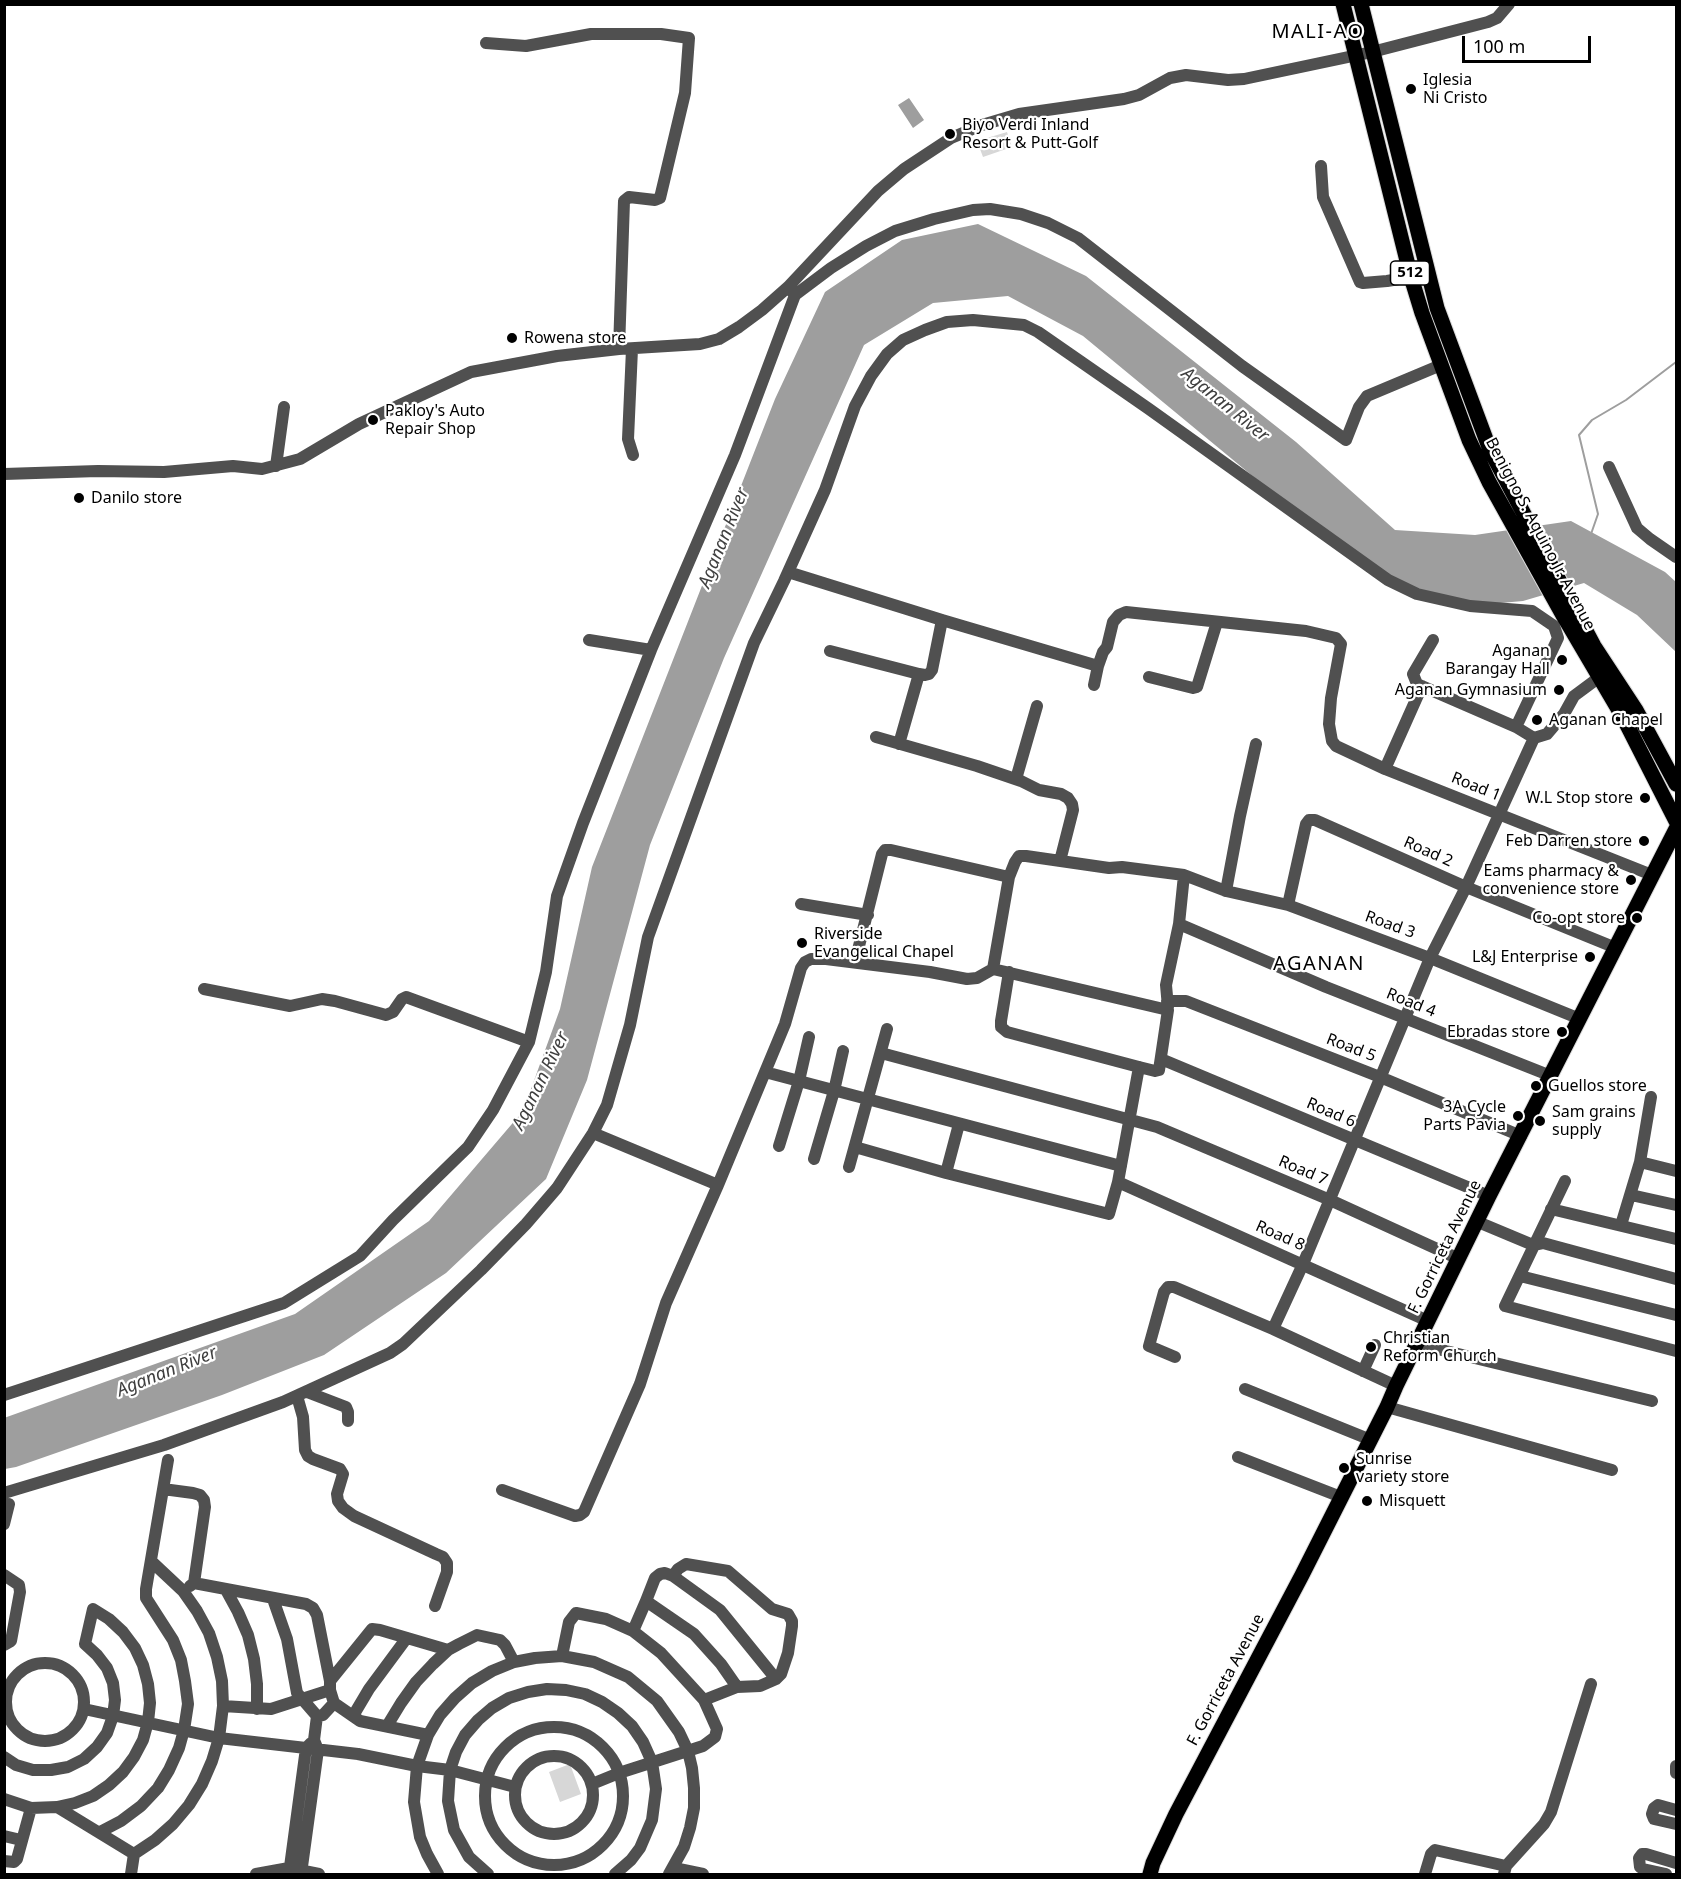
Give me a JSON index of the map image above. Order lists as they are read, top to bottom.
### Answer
{
  "streets": {
    "main road": ["512", "Benigno S. Aquino Jr. Avenue", "F. Gorriceta Avenue"],
    "street": [
      "Road 1",
      "Road 2",
      "Road 3",
      "Road 4",
      "Road 5",
      "Road 6",
      "Road 7",
      "Road 8"
    ]
  },
  "crossings": [
    ["Road 1", "F. Gorriceta Avenue"],
    ["Road 2", "Road 3"],
    ["Road 2", "F. Gorriceta Avenue"],
    ["Road 3", "F. Gorriceta Avenue"],
    ["Road 4", "F. Gorriceta Avenue"],
    ["Road 5", "F. Gorriceta Avenue"],
    ["Road 6", "F. Gorriceta Avenue"],
    ["Road 7", "F. Gorriceta Avenue"],
    ["Road 8", "F. Gorriceta Avenue"]
  ],
  "districts": ["MALI-AO", "AGANAN"],
  "water": ["Aganan River"],
  "places": [
    "Iglesia Ni Cristo",
    "Biyo Verdi Inland Resort & Putt-Golf",
    "Rowena store",
    "Pakloy's Auto Repair Shop",
    "Danilo store",
    "Aganan Barangay Hall",
    "Aganan Gymnasium",
    "Aganan Chapel",
    "W.L Stop store",
    "Feb Darren store",
    "Eams pharmacy & convenience store",
    "Co-opt store",
    "Riverside Evangelical Chapel",
    "L&J Enterprise",
    "Ebradas store",
    "Guellos store",
    "3A Cycle Parts Pavia",
    "Sam grains supply",
    "Christian Reform Church",
    "Sunrise variety store",
    "Misquett"
  ],
  "scale_bar": "100 m"
}
